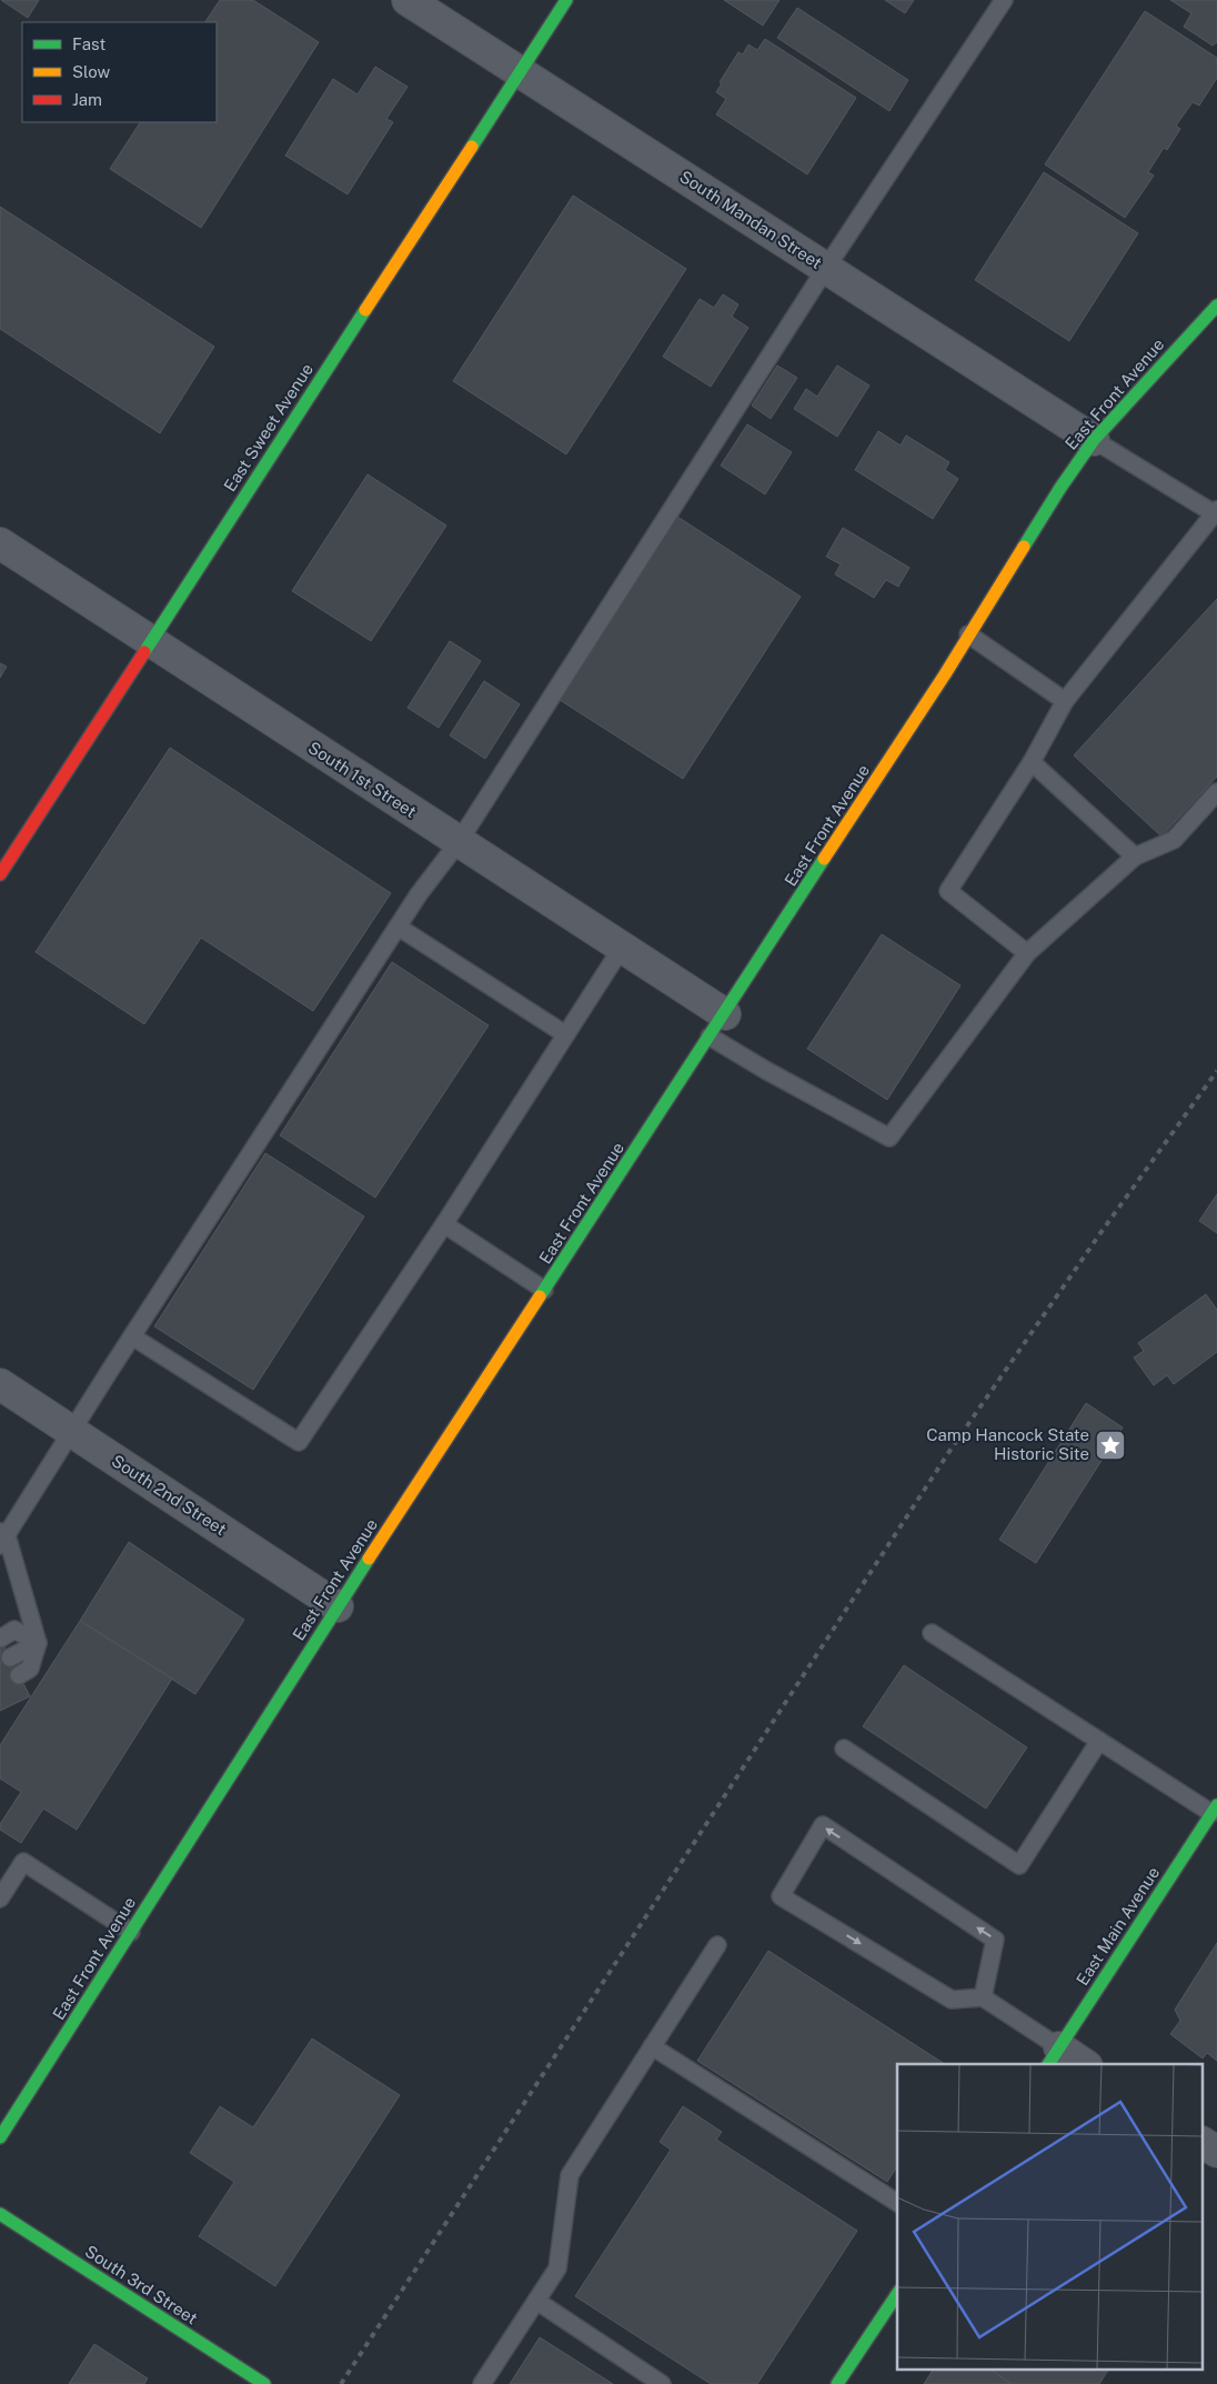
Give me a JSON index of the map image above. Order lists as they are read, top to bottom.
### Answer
{
  "streets": {
    "street": [
      "South Mandan Street",
      "East Front Avenue",
      "East Sweet Avenue",
      "South 1st Street",
      "South 2nd Street",
      "East Main Avenue",
      "South 3rd Street"
    ]
  },
  "crossings": [
    ["South Mandan Street", "East Front Avenue"],
    ["South Mandan Street", "East Sweet Avenue"],
    ["East Front Avenue", "South 1st Street"],
    ["East Front Avenue", "South 2nd Street"],
    ["East Sweet Avenue", "South 1st Street"]
  ],
  "places": {
    "place": ["Camp Hancock State Historic Site"]
  },
  "legend": ["Fast", "Slow", "Jam"]
}
